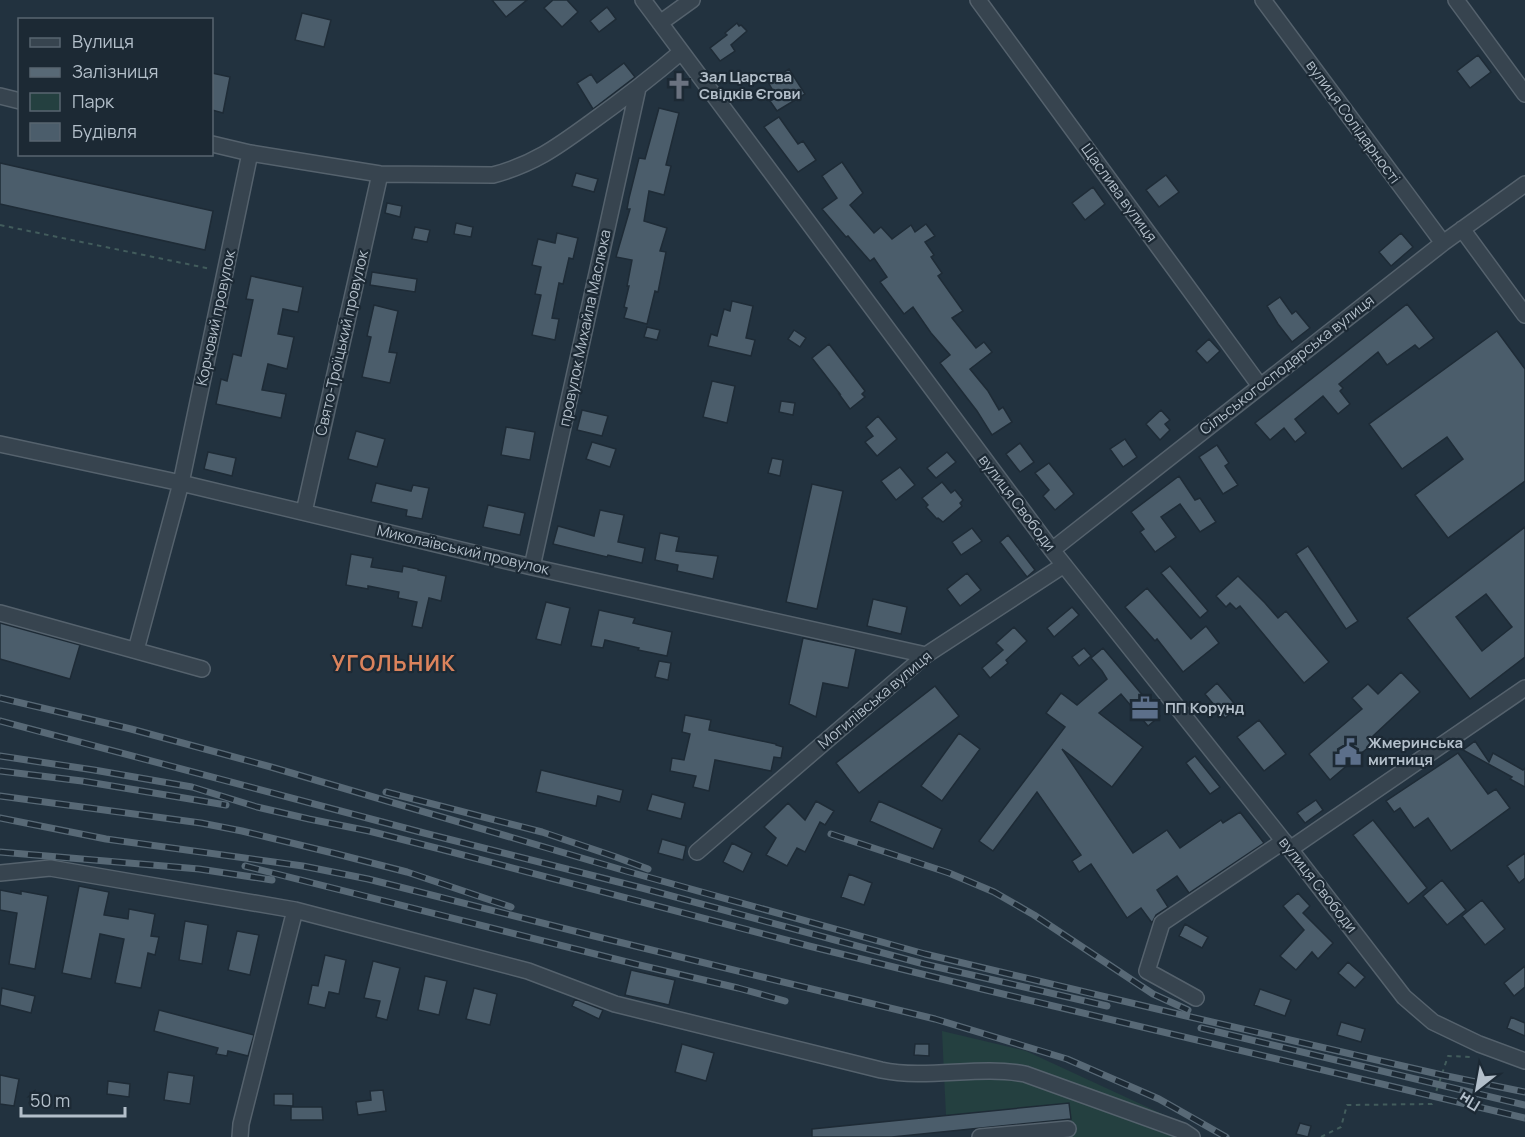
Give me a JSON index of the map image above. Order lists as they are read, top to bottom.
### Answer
{
  "streets": {
    "street": [
      "вулиця Солідарності",
      "Щаслива вулиця",
      "Корчовий провулок",
      "провулок Михайла Маслюка",
      "Свято-Троїцький провулок",
      "Сільськогосподарська вулиця",
      "вулиця Свободи",
      "Миколаївський провулок",
      "Могилівська вулиця"
    ]
  },
  "crossings": [
    ["вулиця Солідарності", "Сільськогосподарська вулиця"],
    ["Щаслива вулиця", "Сільськогосподарська вулиця"],
    ["Корчовий провулок", "Миколаївський провулок"],
    ["провулок Михайла Маслюка", "Миколаївський провулок"],
    ["Свято-Троїцький провулок", "Миколаївський провулок"],
    ["Сільськогосподарська вулиця", "вулиця Свободи"],
    ["вулиця Свободи", "Могилівська вулиця"],
    ["Миколаївський провулок", "Могилівська вулиця"]
  ],
  "districts": ["УГОЛЬНИК"],
  "places": {
    "church": ["Зал Царства Свідків Єгови"],
    "office": ["ПП Корунд"],
    "public building": ["Жмеринська митниця"]
  },
  "legend": [
    "Вулиця",
    "Залізниця",
    "Парк",
    "Будівля"
  ],
  "scale_bar": "50 m",
  "north": "bottom left"
}
